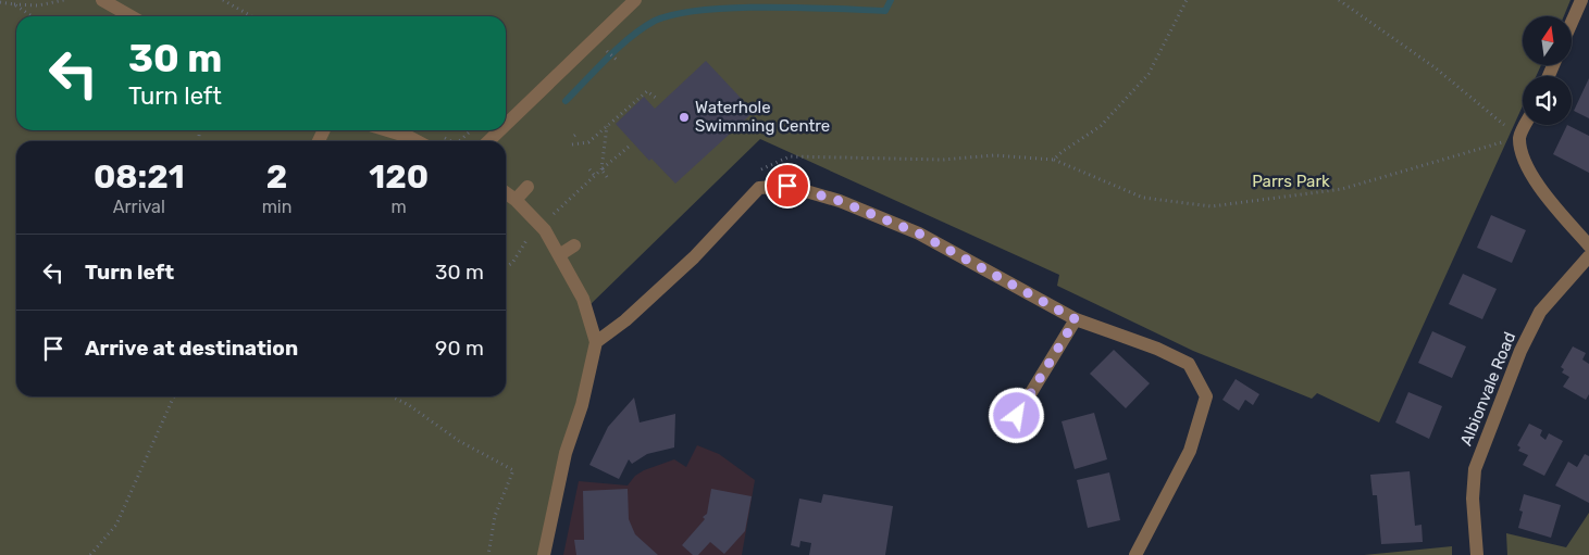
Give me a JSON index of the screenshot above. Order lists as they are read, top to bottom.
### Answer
{
  "streets": {
    "street": ["Albionvale Road"]
  },
  "parks": ["Parrs Park"],
  "places": ["Waterhole Swimming Centre"],
  "north": "top",
  "page": {
    "turn": ["30 m", "Turn left"],
    "eta": [
      "08:21",
      "Arrival",
      "2",
      "min",
      "120",
      "m"
    ],
    "list": [
      {
        "name": "Turn left",
        "value": "30 m"
      },
      {
        "name": "Arrive at destination",
        "value": "90 m"
      }
    ]
  }
}
